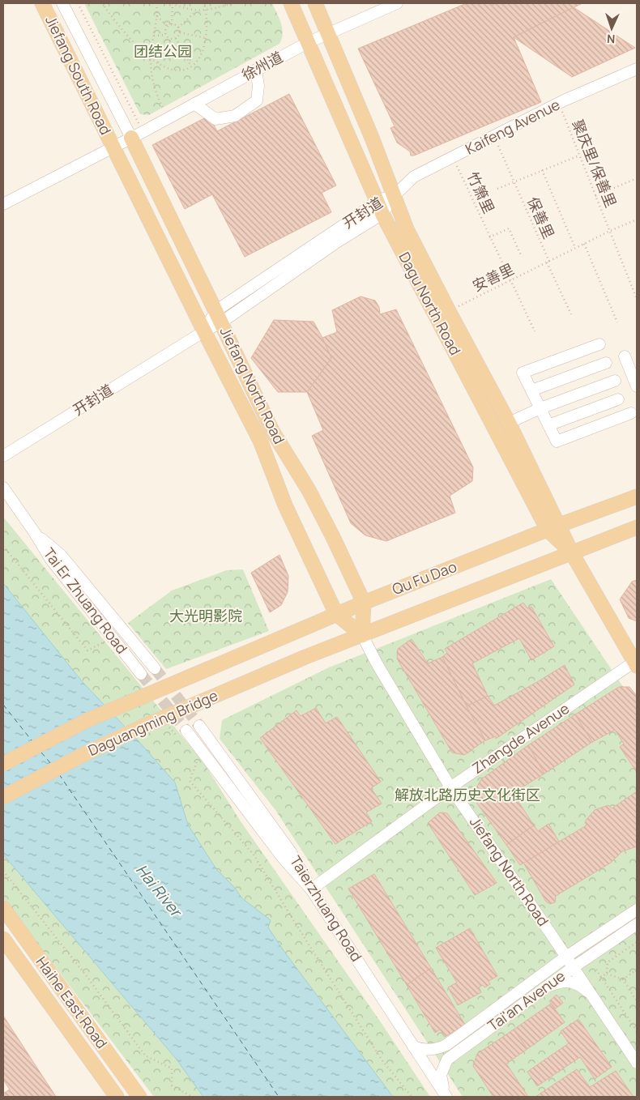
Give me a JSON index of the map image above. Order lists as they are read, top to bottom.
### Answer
{
  "streets": {
    "main road": [
      "Jiefang South Road",
      "Dagu North Road",
      "Jiefang North Road",
      "Qu Fu Dao",
      "Daguangming Bridge",
      "Haihe East Road"
    ],
    "street": [
      "徐州道",
      "Kaifeng Avenue",
      "开封道",
      "Tai Er Zhuang Road",
      "Zhangde Avenue",
      "Taierzhuang Road",
      "Tai'an Avenue"
    ],
    "path": [
      "聚庆里/保善里",
      "竹箫里",
      "保善里",
      "安善里"
    ]
  },
  "crossings": [
    ["徐州道", "Jiefang South Road"],
    ["徐州道", "Dagu North Road"],
    ["徐州道", "Jiefang North Road"],
    ["Jiefang South Road", "Jiefang North Road"],
    ["Kaifeng Avenue", "聚庆里/保善里"],
    ["Kaifeng Avenue", "竹箫里"],
    ["Kaifeng Avenue", "开封道"],
    ["Kaifeng Avenue", "保善里"],
    ["Kaifeng Avenue", "Dagu North Road"],
    ["聚庆里/保善里", "安善里"],
    ["竹箫里", "安善里"],
    ["开封道", "Dagu North Road"],
    ["开封道", "Jiefang North Road"],
    ["保善里", "安善里"],
    ["安善里", "Dagu North Road"],
    ["Dagu North Road", "Qu Fu Dao"],
    ["Dagu North Road", "Zhangde Avenue"],
    ["Jiefang North Road", "Qu Fu Dao"],
    ["Jiefang North Road", "Zhangde Avenue"],
    ["Jiefang North Road", "Tai'an Avenue"],
    ["Qu Fu Dao", "Daguangming Bridge"],
    ["Zhangde Avenue", "Taierzhuang Road"],
    ["Taierzhuang Road", "Tai'an Avenue"]
  ],
  "water": ["Hai River"],
  "parks": ["团结公园", "大光明影院", "解放北路历史文化街区"],
  "north": "bottom"
}
